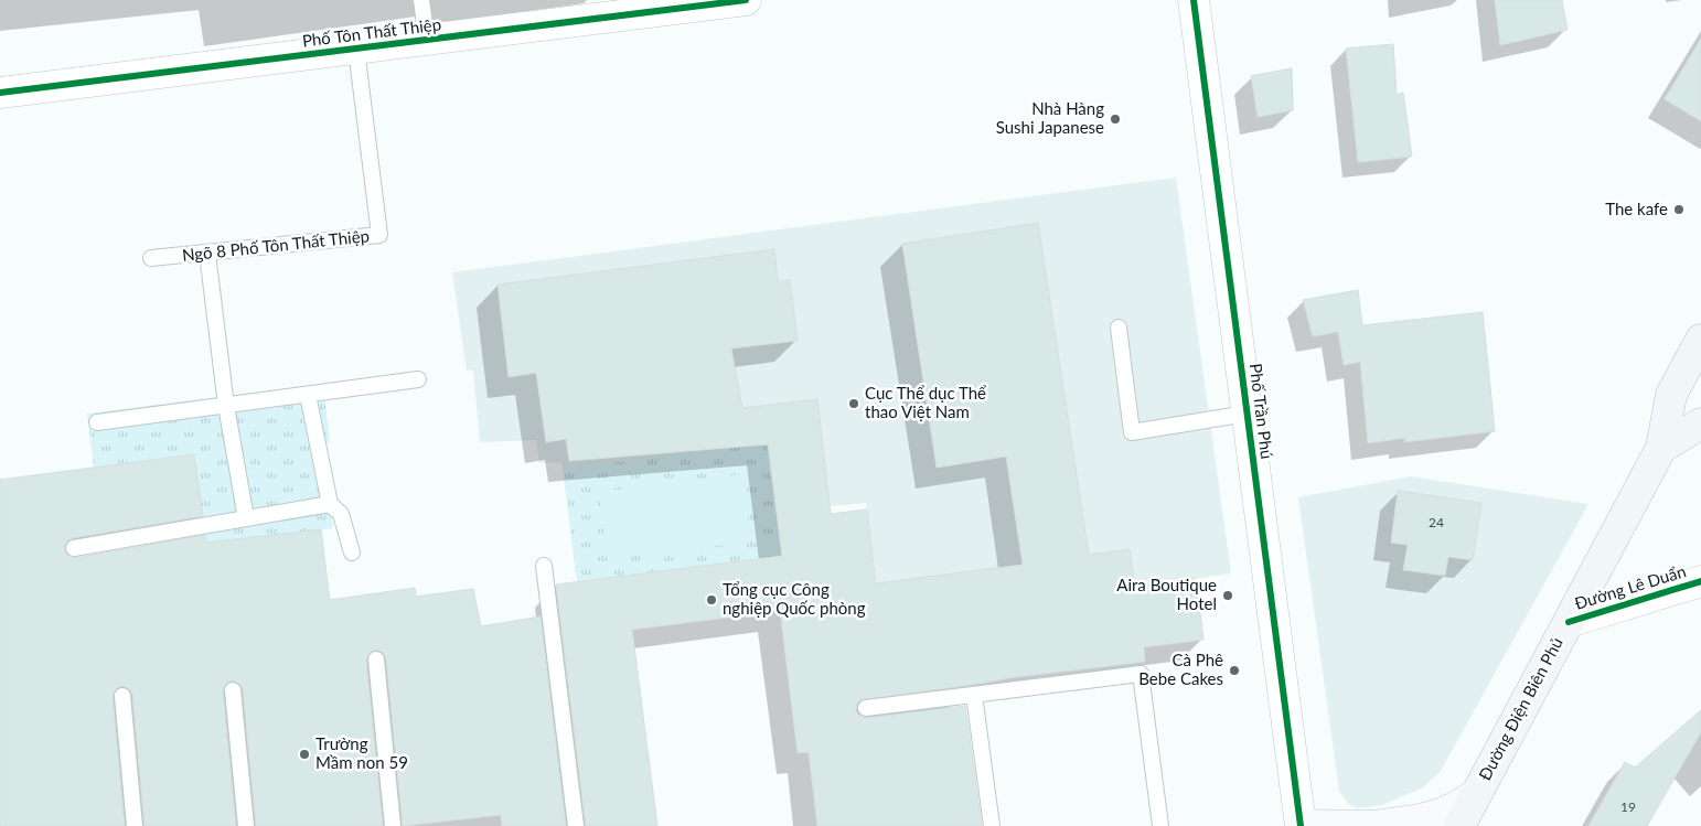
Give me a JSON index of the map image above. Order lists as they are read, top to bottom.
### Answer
{
  "streets": {
    "main road": ["Đường Điện Biên Phủ"],
    "street": ["Phố Tôn Thất Thiệp", "Phố Trần Phú", "Đường Lê Duẩn"],
    "lane": ["Ngõ 8 Phố Tôn Thất Thiệp"]
  },
  "crossings": [
    ["Phố Tôn Thất Thiệp", "Ngõ 8 Phố Tôn Thất Thiệp"],
    ["Đường Lê Duẩn", "Đường Điện Biên Phủ"]
  ],
  "places": [
    "Nhà Hàng Sushi Japanese",
    "The kafe",
    "Cục Thể dục Thể thao Việt Nam",
    "Aira Boutique Hotel",
    "Tổng cục Công nghiệp Quốc phòng",
    "Cà Phê Bebe Cakes",
    "Trường Mầm non 59"
  ],
  "house_numbers": ["24", "19"]
}
